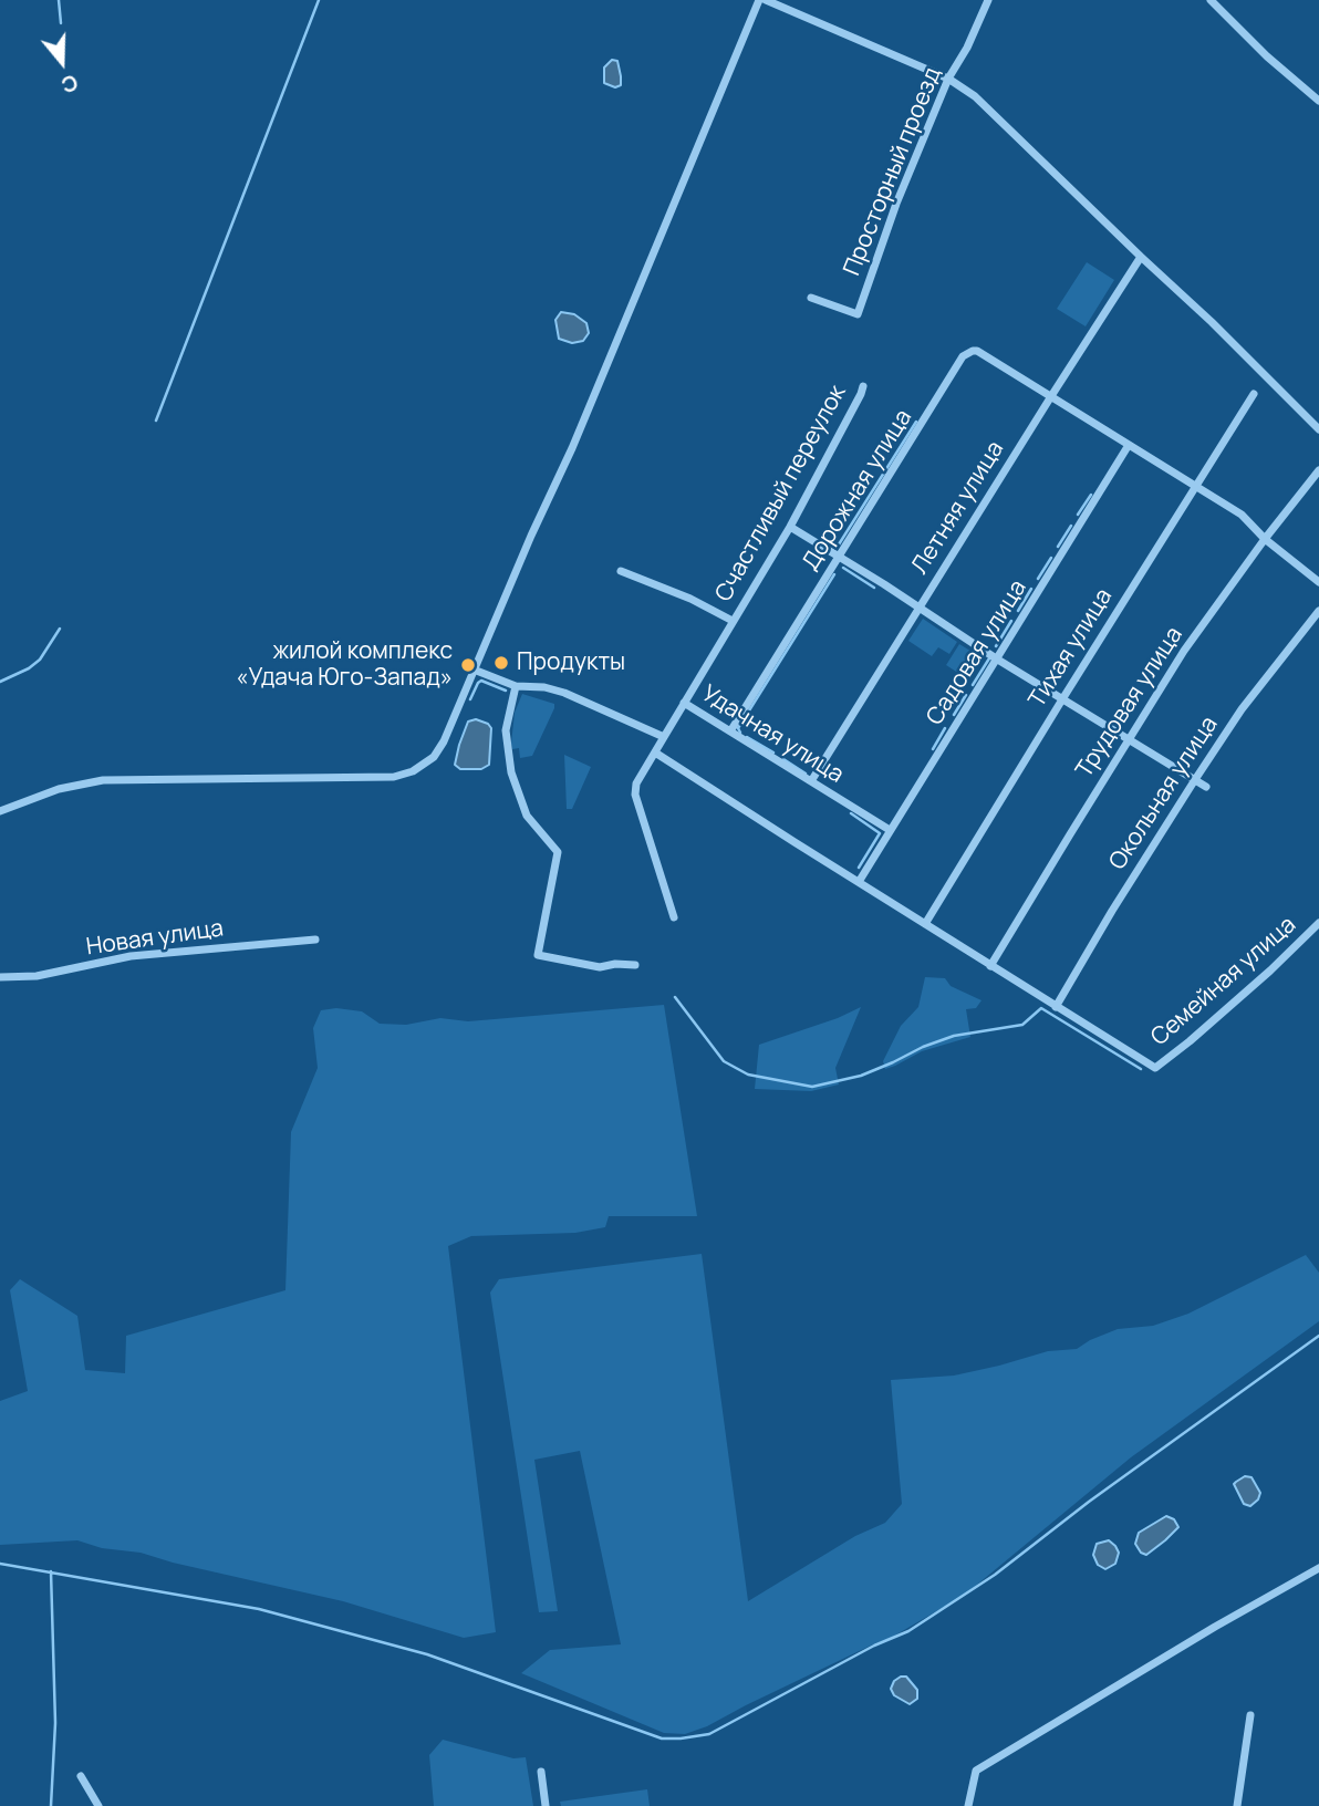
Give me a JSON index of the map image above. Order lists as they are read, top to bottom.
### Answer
{
  "streets": {
    "street": [
      "Просторный проезд",
      "Дорожная улица",
      "Счастливый переулок",
      "Летняя улица",
      "Тихая улица",
      "Садовая улица",
      "Трудовая улица",
      "Удачная улица",
      "Окольная улица",
      "Новая улица",
      "Семейная улица"
    ]
  },
  "crossings": [
    ["Дорожная улица", "Летняя улица"],
    ["Дорожная улица", "Тихая улица"],
    ["Дорожная улица", "Садовая улица"],
    ["Дорожная улица", "Трудовая улица"],
    ["Дорожная улица", "Удачная улица"],
    ["Счастливый переулок", "Удачная улица"],
    ["Летняя улица", "Удачная улица"],
    ["Садовая улица", "Удачная улица"],
    ["Окольная улица", "Семейная улица"]
  ],
  "places": ["Продукты", "жилой комплекс «Удача Юго-Запад»"],
  "north": "bottom"
}
